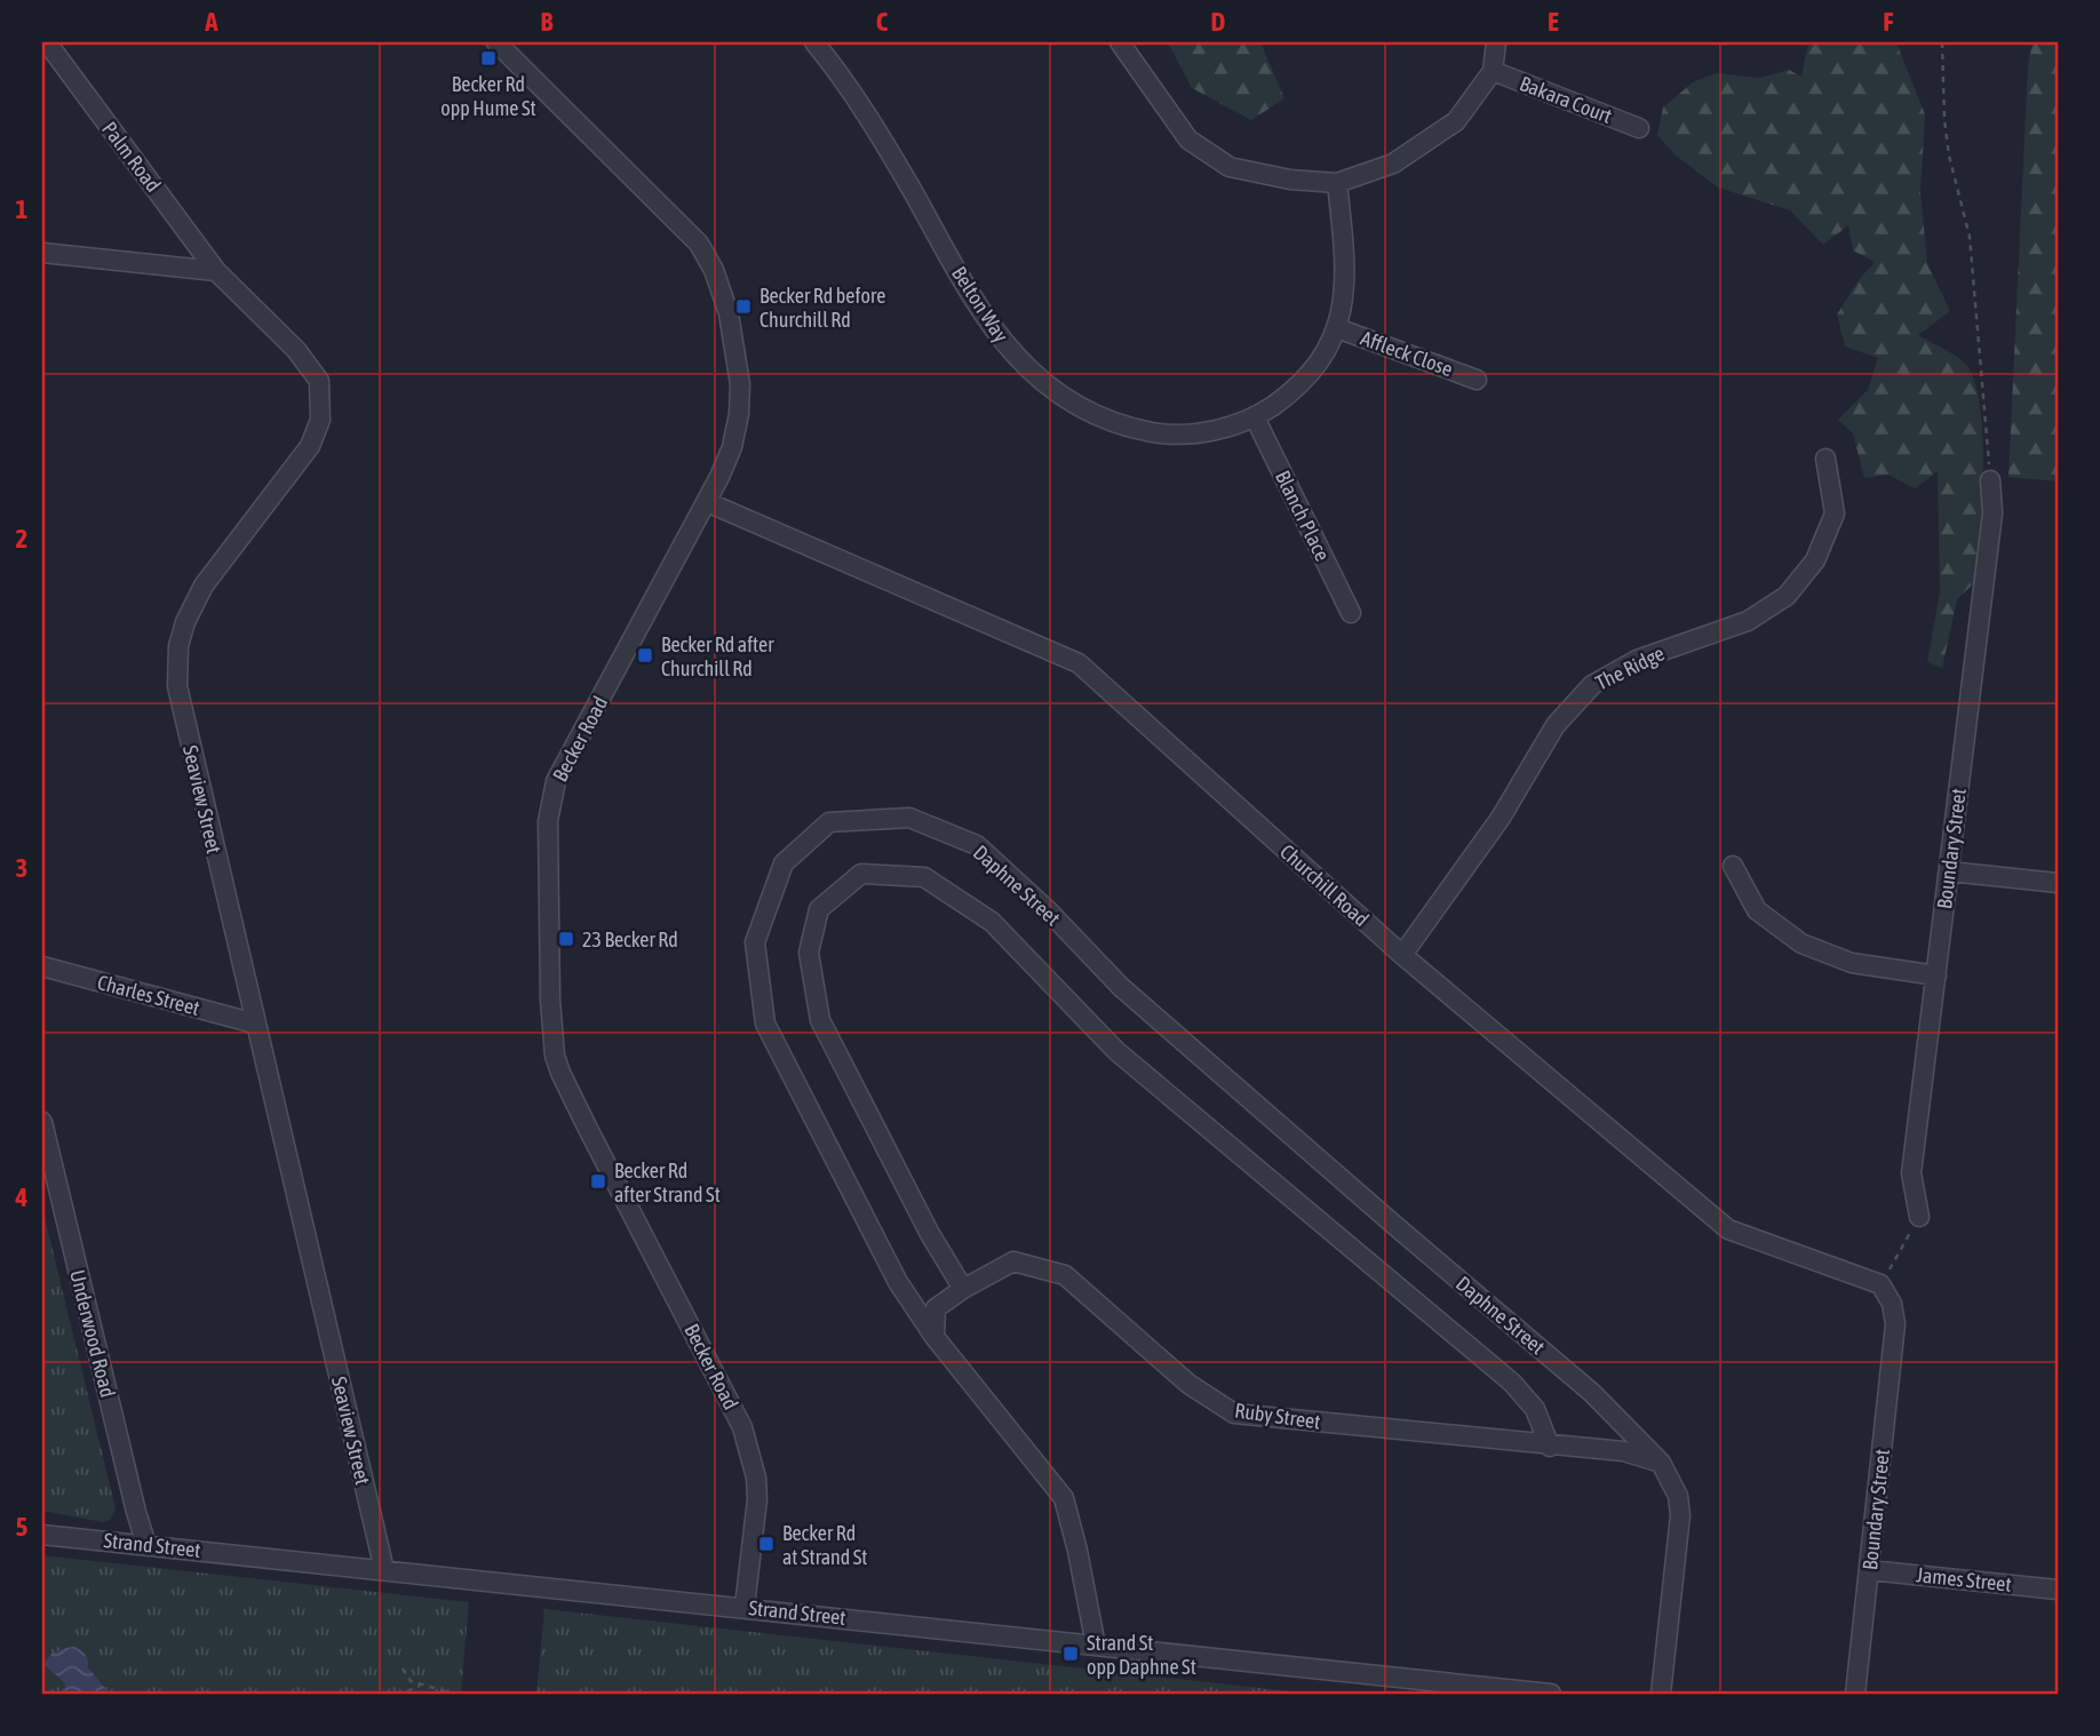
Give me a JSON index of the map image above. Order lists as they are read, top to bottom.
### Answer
{
  "streets": {
    "street": [
      "Bakara Court",
      "Palm Road",
      "Belton Way",
      "Affleck Close",
      "Blanch Place",
      "The Ridge",
      "Becker Road",
      "Seaview Street",
      "Boundary Street",
      "Daphne Street",
      "Churchill Road",
      "Charles Street",
      "Underwood Road",
      "Ruby Street",
      "Strand Street",
      "James Street"
    ]
  },
  "crossings": [
    ["Palm Road", "Seaview Street"],
    ["Belton Way", "Affleck Close"],
    ["Belton Way", "Blanch Place"],
    ["The Ridge", "Churchill Road"],
    ["Becker Road", "Churchill Road"],
    ["Becker Road", "Strand Street"],
    ["Seaview Street", "Charles Street"],
    ["Seaview Street", "Strand Street"],
    ["Boundary Street", "Churchill Road"],
    ["Boundary Street", "James Street"],
    ["Daphne Street", "Ruby Street"],
    ["Daphne Street", "Strand Street"],
    ["Underwood Road", "Strand Street"]
  ],
  "places": {
    "transit": [
      "Becker Rd opp Hume St",
      "Becker Rd before Churchill Rd",
      "Becker Rd after Churchill Rd",
      "23 Becker Rd",
      "Becker Rd after Strand St",
      "Becker Rd at Strand St",
      "Strand St opp Daphne St"
    ]
  },
  "grid": {
    "columns": [
      "A",
      "B",
      "C",
      "D",
      "E",
      "F"
    ],
    "rows": [
      "1",
      "2",
      "3",
      "4",
      "5"
    ]
  }
}
